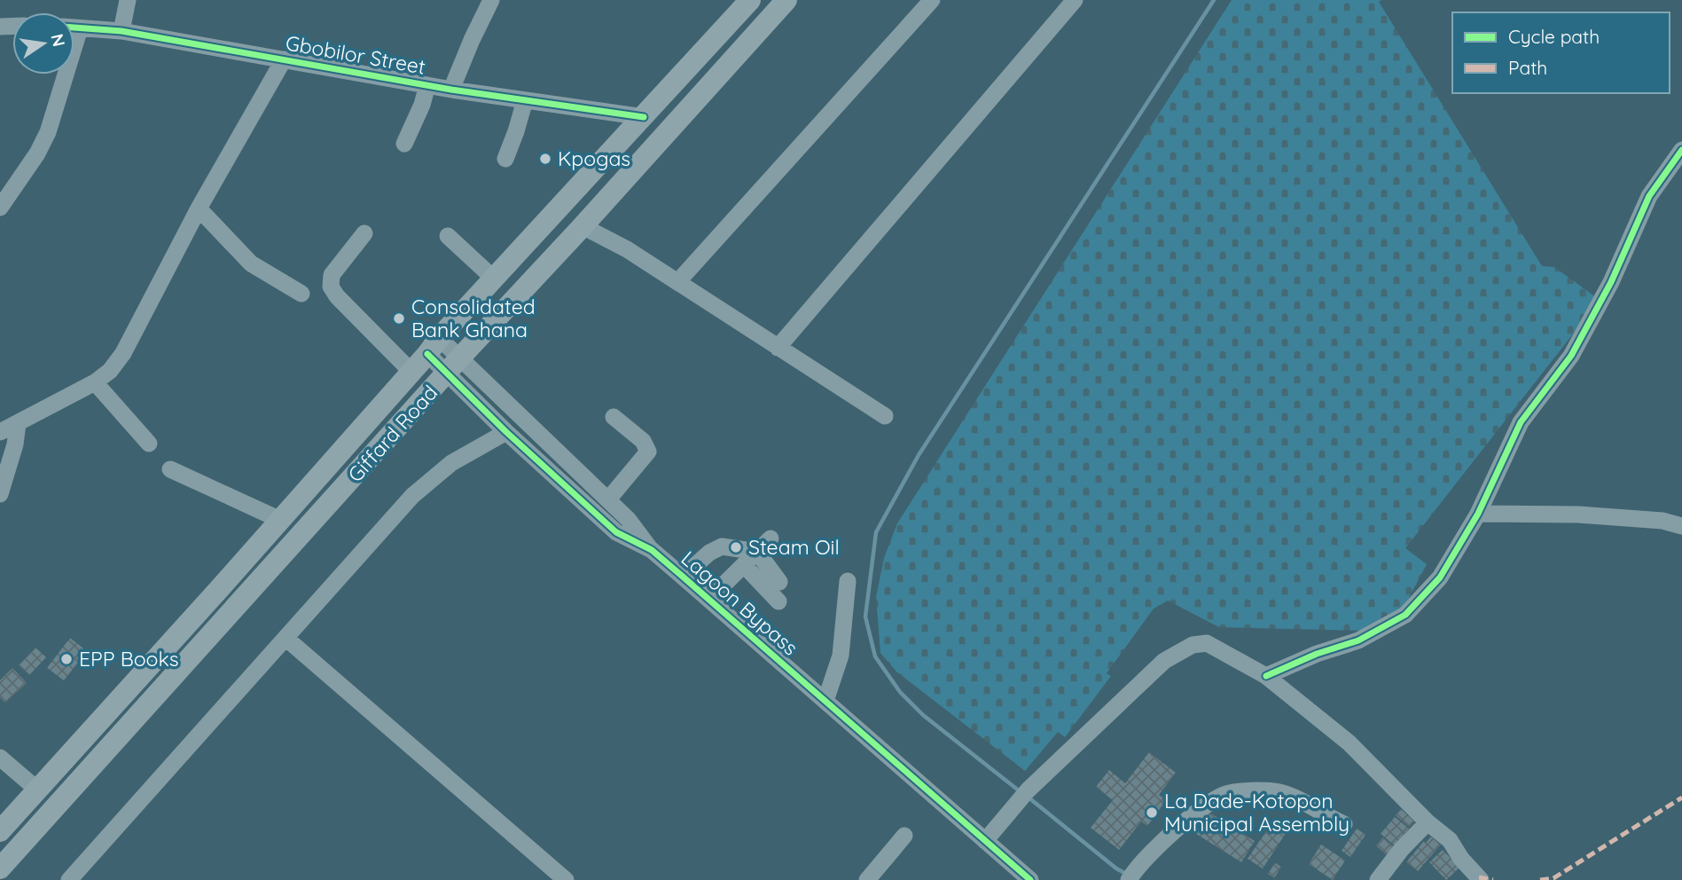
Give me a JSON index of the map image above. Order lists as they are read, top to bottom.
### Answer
{
  "streets": {
    "main road": ["Giffard Road"],
    "street": ["Gbobilor Street", "Lagoon Bypass"]
  },
  "crossings": [
    ["Gbobilor Street", "Giffard Road"],
    ["Giffard Road", "Lagoon Bypass"]
  ],
  "places": [
    "Kpogas",
    "Consolidated Bank Ghana",
    "Steam Oil",
    "EPP Books",
    "La Dade-Kotopon Municipal Assembly"
  ],
  "legend": ["Cycle path", "Path"],
  "north": "right"
}
